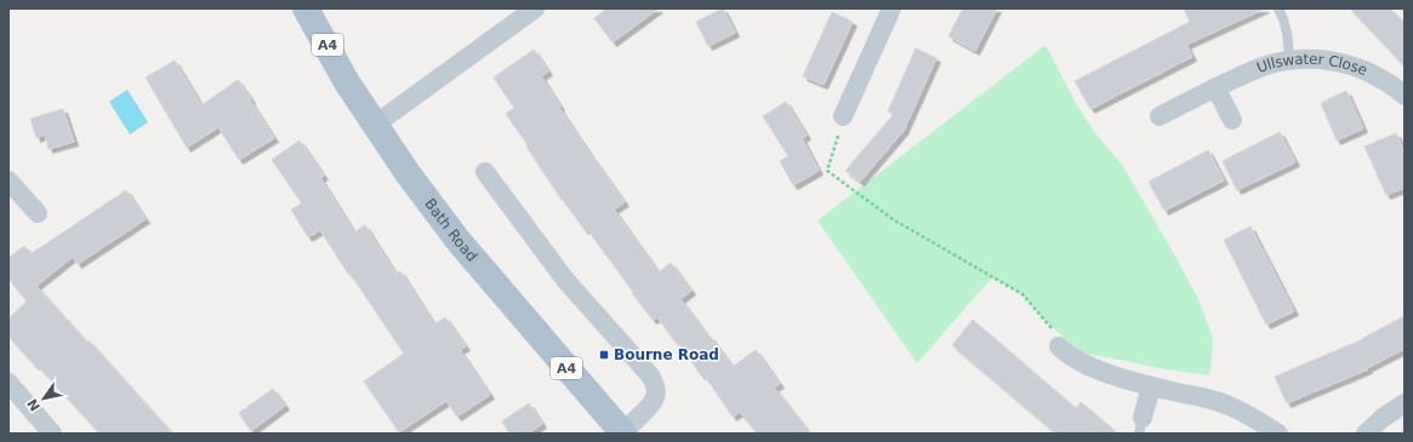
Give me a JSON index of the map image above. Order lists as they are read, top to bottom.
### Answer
{
  "streets": {
    "main road": ["A4", "Bath Road"],
    "street": ["Ullswater Close"]
  },
  "places": {
    "transit": ["Bourne Road"]
  },
  "north": "bottom left"
}
